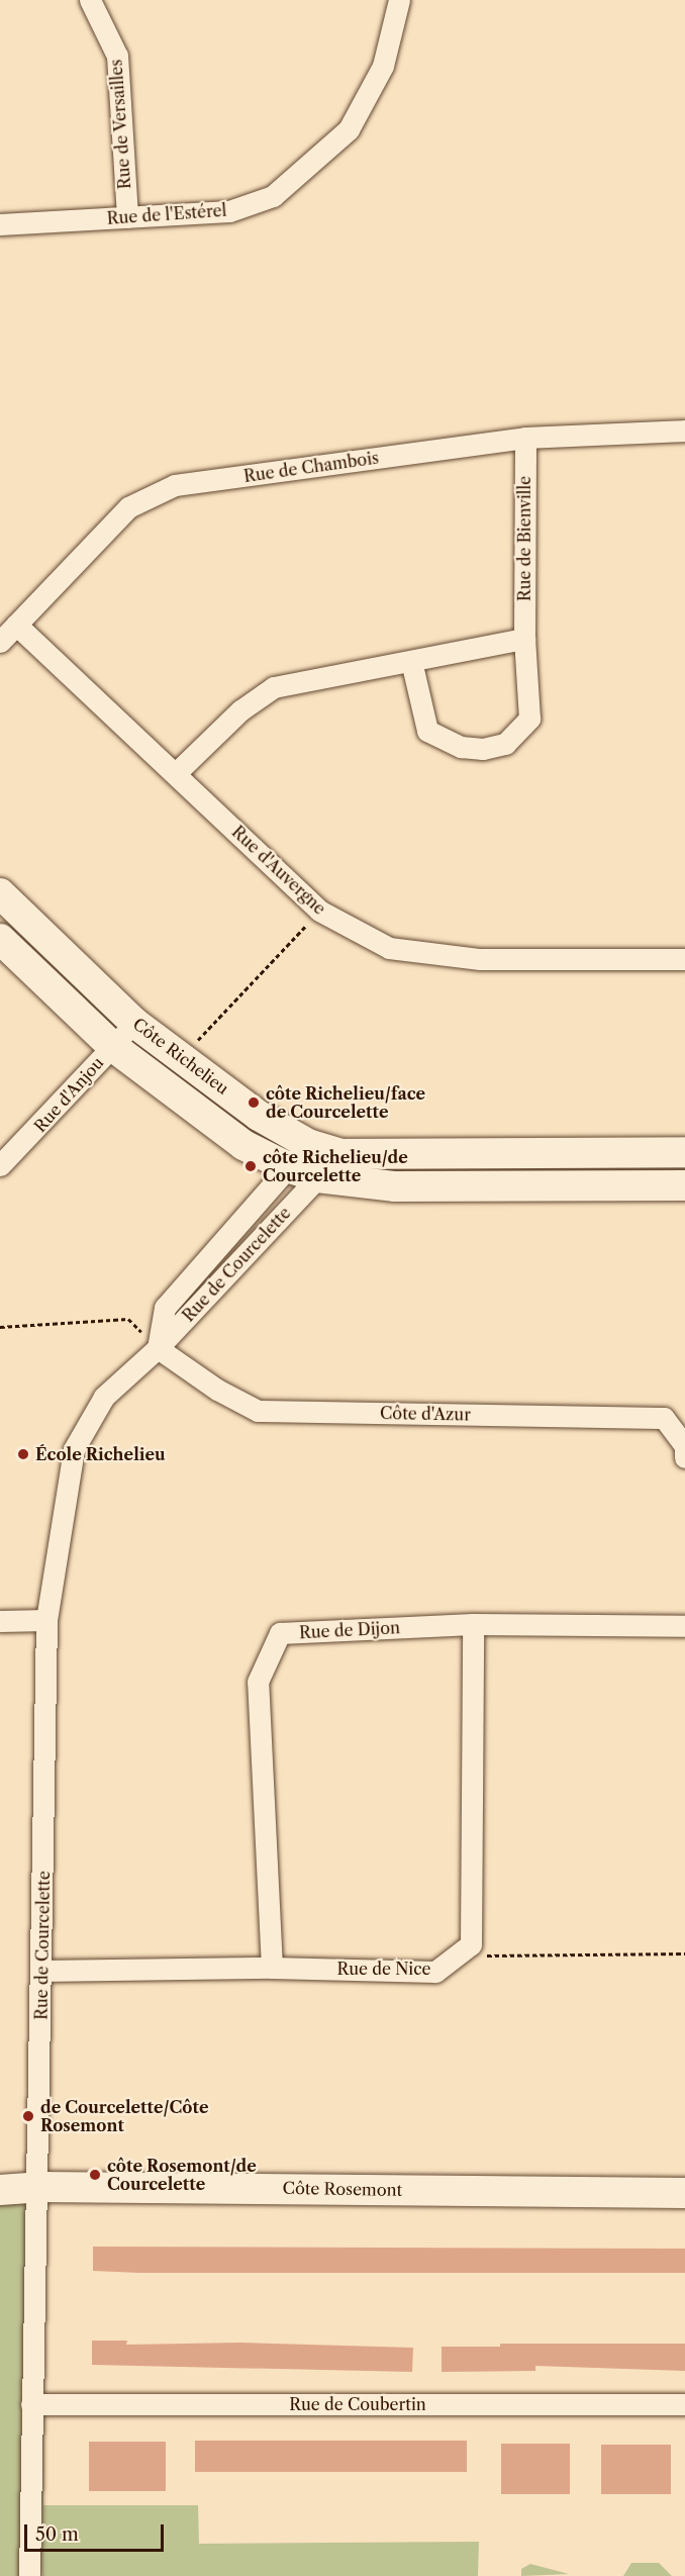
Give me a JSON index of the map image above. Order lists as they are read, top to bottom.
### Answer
{
  "streets": {
    "street": [
      "Rue de Versailles",
      "Rue de l'Estérel",
      "Rue de Chambois",
      "Rue de Bienville",
      "Rue d'Auvergne",
      "Côte Richelieu",
      "Rue d'Anjou",
      "Rue de Courcelette",
      "Côte d'Azur",
      "Rue de Dijon",
      "Rue de Nice",
      "Côte Rosemont",
      "Rue de Coubertin"
    ]
  },
  "crossings": [
    ["Rue de Versailles", "Rue de l'Estérel"],
    ["Rue de Chambois", "Rue de Bienville"],
    ["Rue de Chambois", "Rue d'Auvergne"],
    ["Côte Richelieu", "Rue d'Anjou"],
    ["Côte Richelieu", "Rue de Courcelette"],
    ["Rue de Courcelette", "Côte d'Azur"],
    ["Rue de Courcelette", "Rue de Nice"],
    ["Rue de Courcelette", "Côte Rosemont"],
    ["Rue de Courcelette", "Rue de Coubertin"],
    ["Rue de Dijon", "Rue de Nice"]
  ],
  "places": [
    "côte Richelieu/face de Courcelette",
    "côte Richelieu/de Courcelette",
    "École Richelieu",
    "de Courcelette/Côte Rosemont",
    "côte Rosemont/de Courcelette"
  ],
  "scale_bar": "50 m"
}
